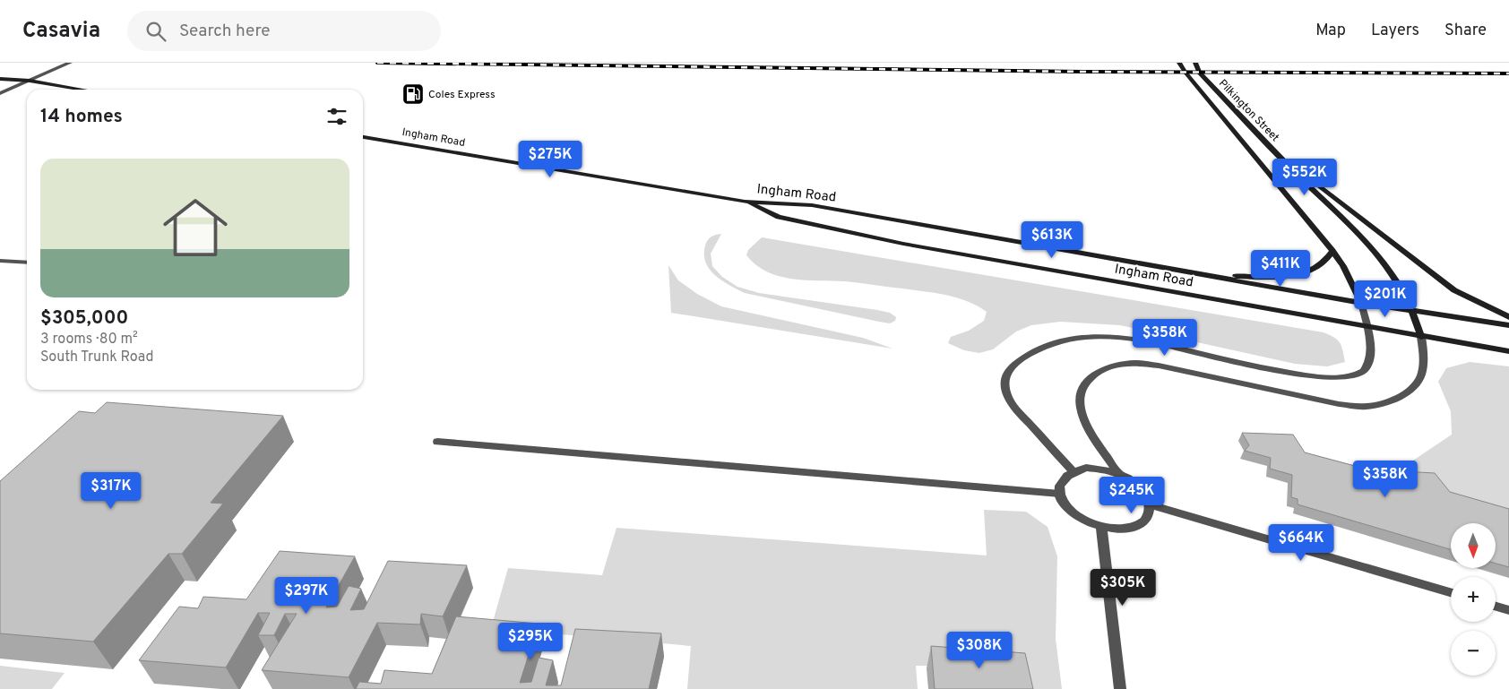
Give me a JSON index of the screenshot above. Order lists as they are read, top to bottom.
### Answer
{
  "streets": {
    "main road": ["Pilkington Street", "Ingham Road"]
  },
  "crossings": [
    ["Pilkington Street", "Ingham Road"]
  ],
  "places": {
    "fuel station": ["Coles Express"]
  },
  "north": "bottom",
  "page": {
    "header": "Casavia",
    "search": "Search here",
    "nav": ["Map", "Layers", "Share"],
    "heading": "14 homes",
    "price": [
      "$275K",
      "$552K",
      "$613K",
      "$411K",
      "$201K",
      "$358K",
      "$358K",
      "$317K",
      "$245K",
      "$664K",
      "$305K",
      "$297K",
      "$295K",
      "$308K"
    ],
    "list": [
      {
        "name": "$305,000",
        "note": "3 rooms · 80 m² · South Trunk Road"
      }
    ],
    "map_buttons": ["+", "−"]
  }
}
